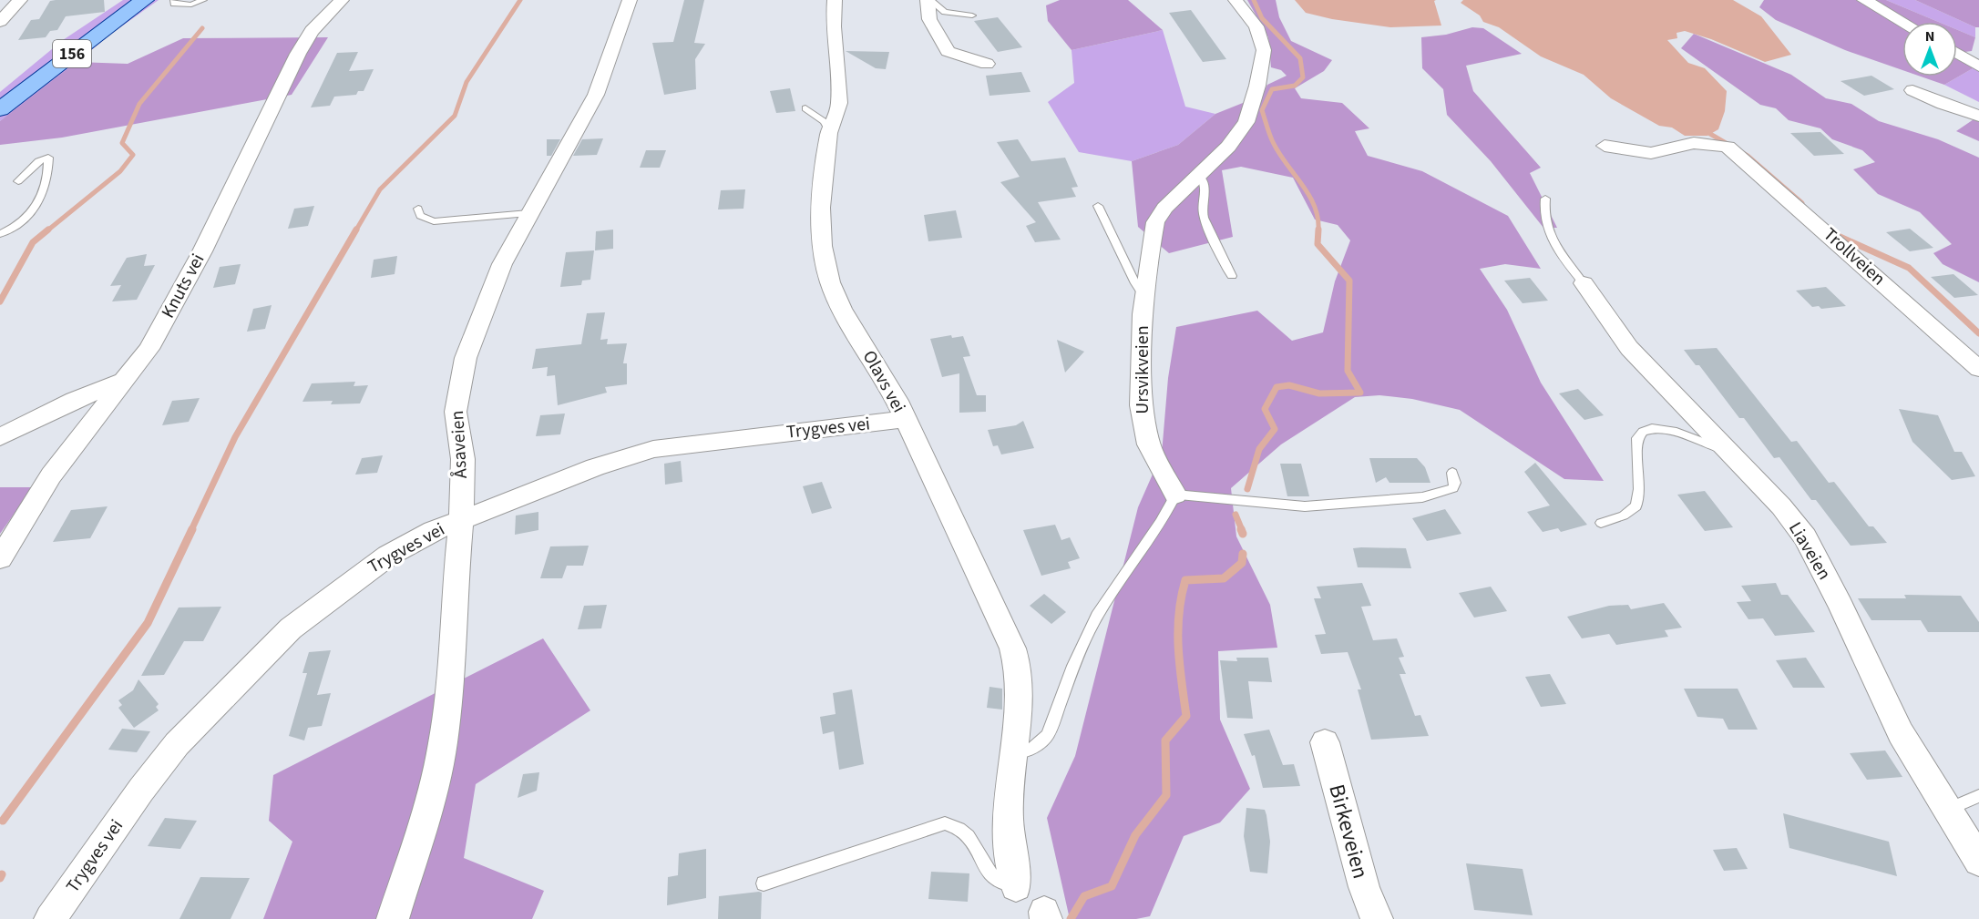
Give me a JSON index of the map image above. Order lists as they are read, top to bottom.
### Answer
{
  "streets": {
    "main road": ["156"],
    "street": [
      "Trollveien",
      "Knuts vei",
      "Ursvikveien",
      "Olavs vei",
      "Trygves vei",
      "Åsaveien",
      "Liaveien",
      "Birkeveien"
    ]
  },
  "crossings": [
    ["Olavs vei", "Trygves vei"],
    ["Trygves vei", "Åsaveien"]
  ],
  "north": "top"
}
